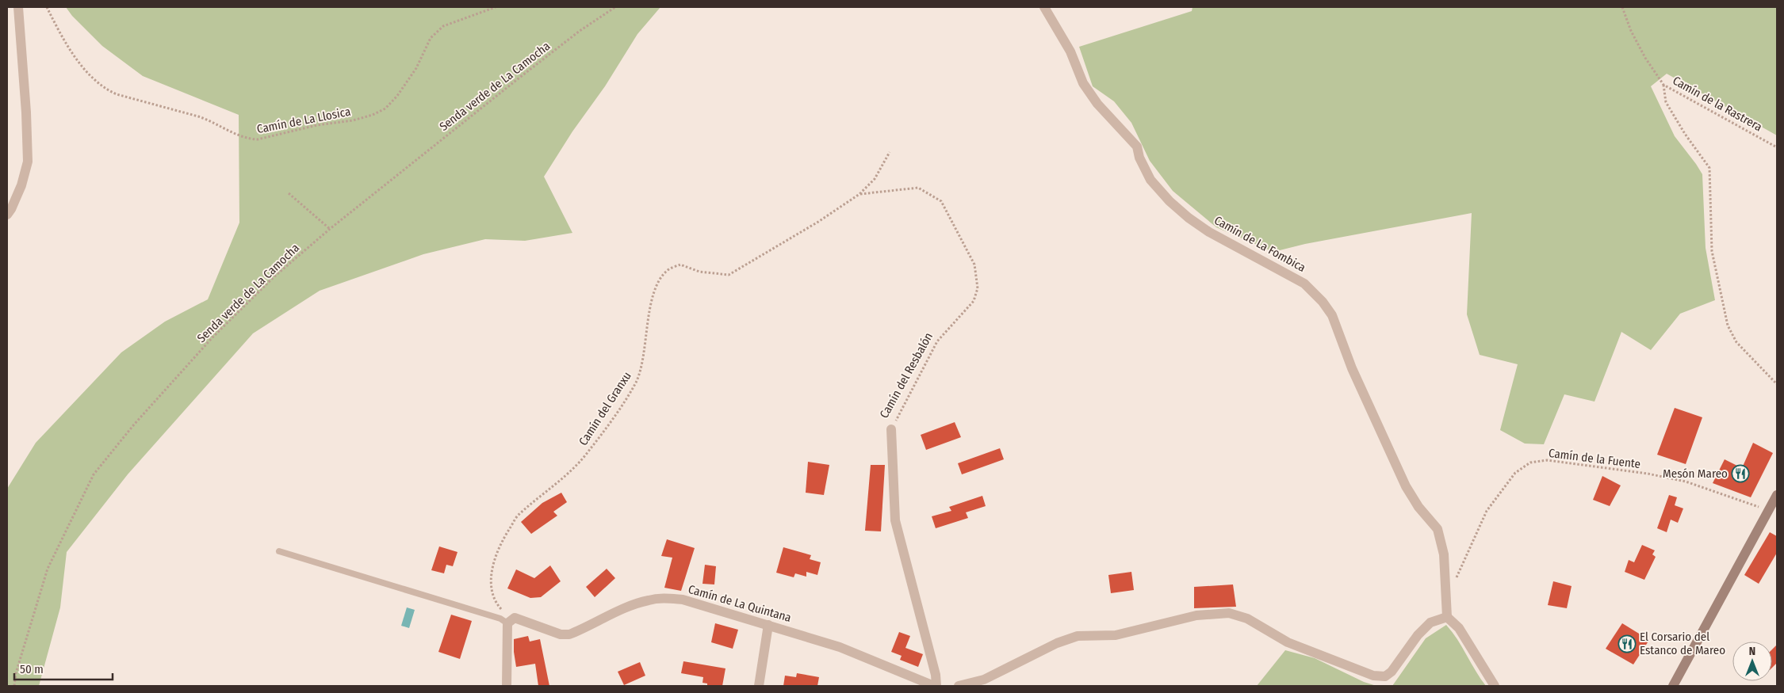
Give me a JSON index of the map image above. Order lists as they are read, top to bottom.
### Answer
{
  "streets": {
    "street": ["Camín de La Fombica", "Camín del Resbalón", "Camín de La Quintana"],
    "path": [
      "Senda verde de La Camocha",
      "Camín de la Rastrera",
      "Camín de La Llosica",
      "Camín del Granxu",
      "Camín de la Fuente"
    ]
  },
  "crossings": [
    ["Camín del Resbalón", "Camín del Granxu"],
    ["Camín del Resbalón", "Camín de La Quintana"],
    ["Camín del Granxu", "Camín de La Quintana"]
  ],
  "places": {
    "restaurant": ["Mesón Mareo", "El Corsario del Estanco de Mareo"]
  },
  "scale_bar": "50 m",
  "north": "top"
}
